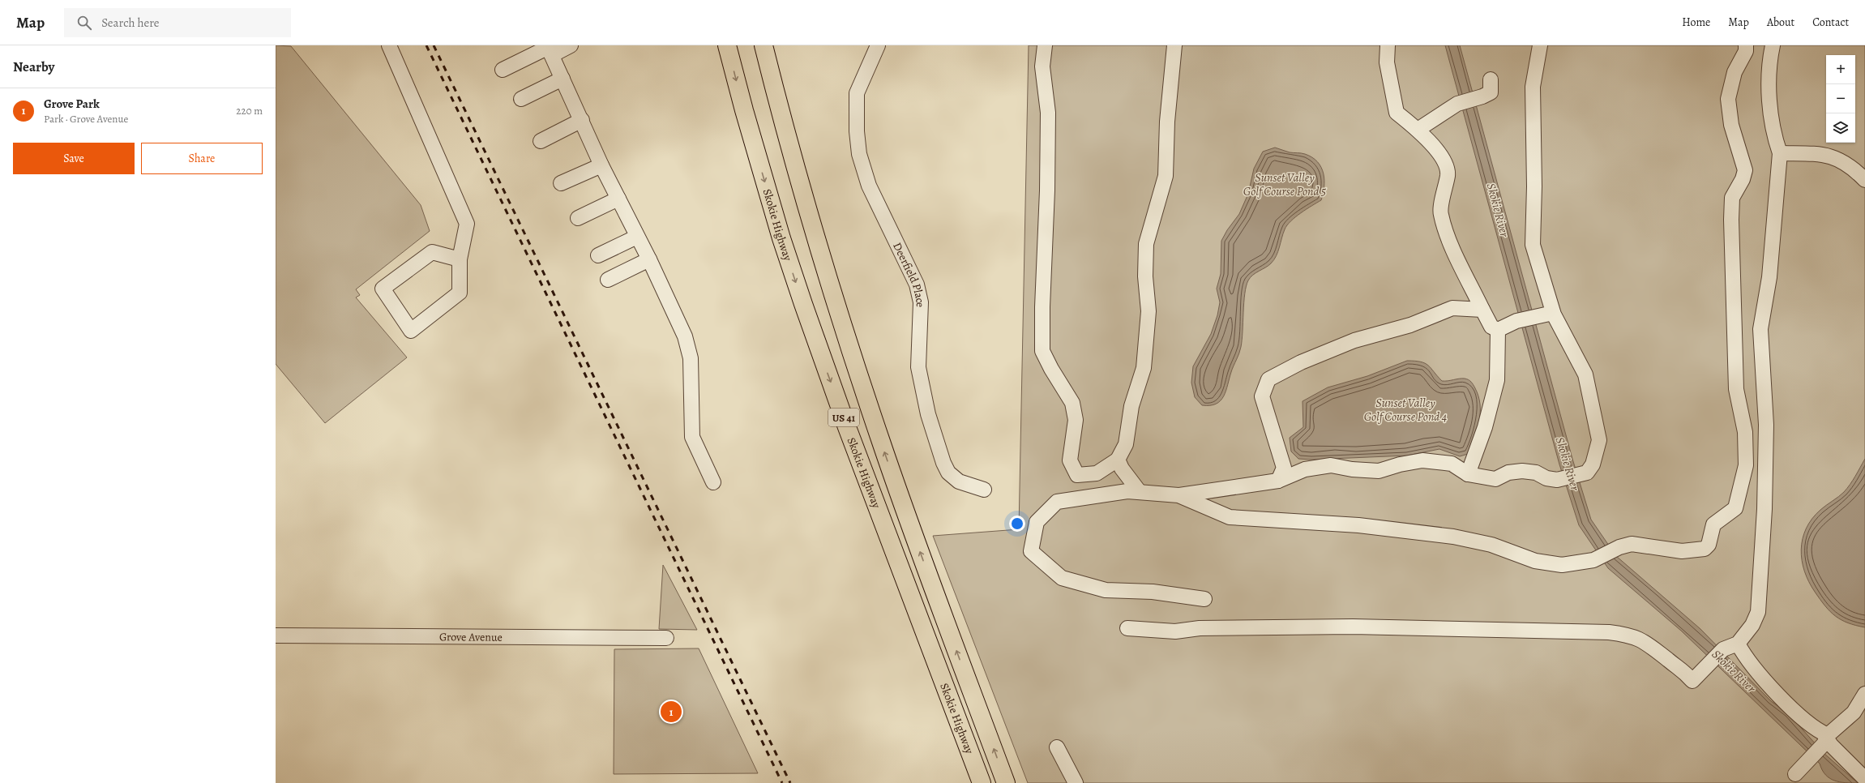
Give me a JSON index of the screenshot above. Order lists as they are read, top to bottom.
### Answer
{
  "streets": {
    "highway": ["Skokie Highway", "US 41"],
    "street": ["Deerfield Place", "Grove Avenue"]
  },
  "water": ["Sunset Valley Golf Course Pond 5", "Skokie River", "Sunset Valley Golf Course Pond 4"],
  "page": {
    "header": "Map",
    "search": "Search here",
    "nav": [
      "Home",
      "Map",
      "About",
      "Contact"
    ],
    "heading": "Nearby",
    "map_buttons": ["+", "−"],
    "list": [
      {
        "mark": "1",
        "name": "Grove Park",
        "note": "Park · Grove Avenue",
        "value": "220 m"
      }
    ],
    "buttons": ["Save", "Share"],
    "pins": "1"
  }
}
